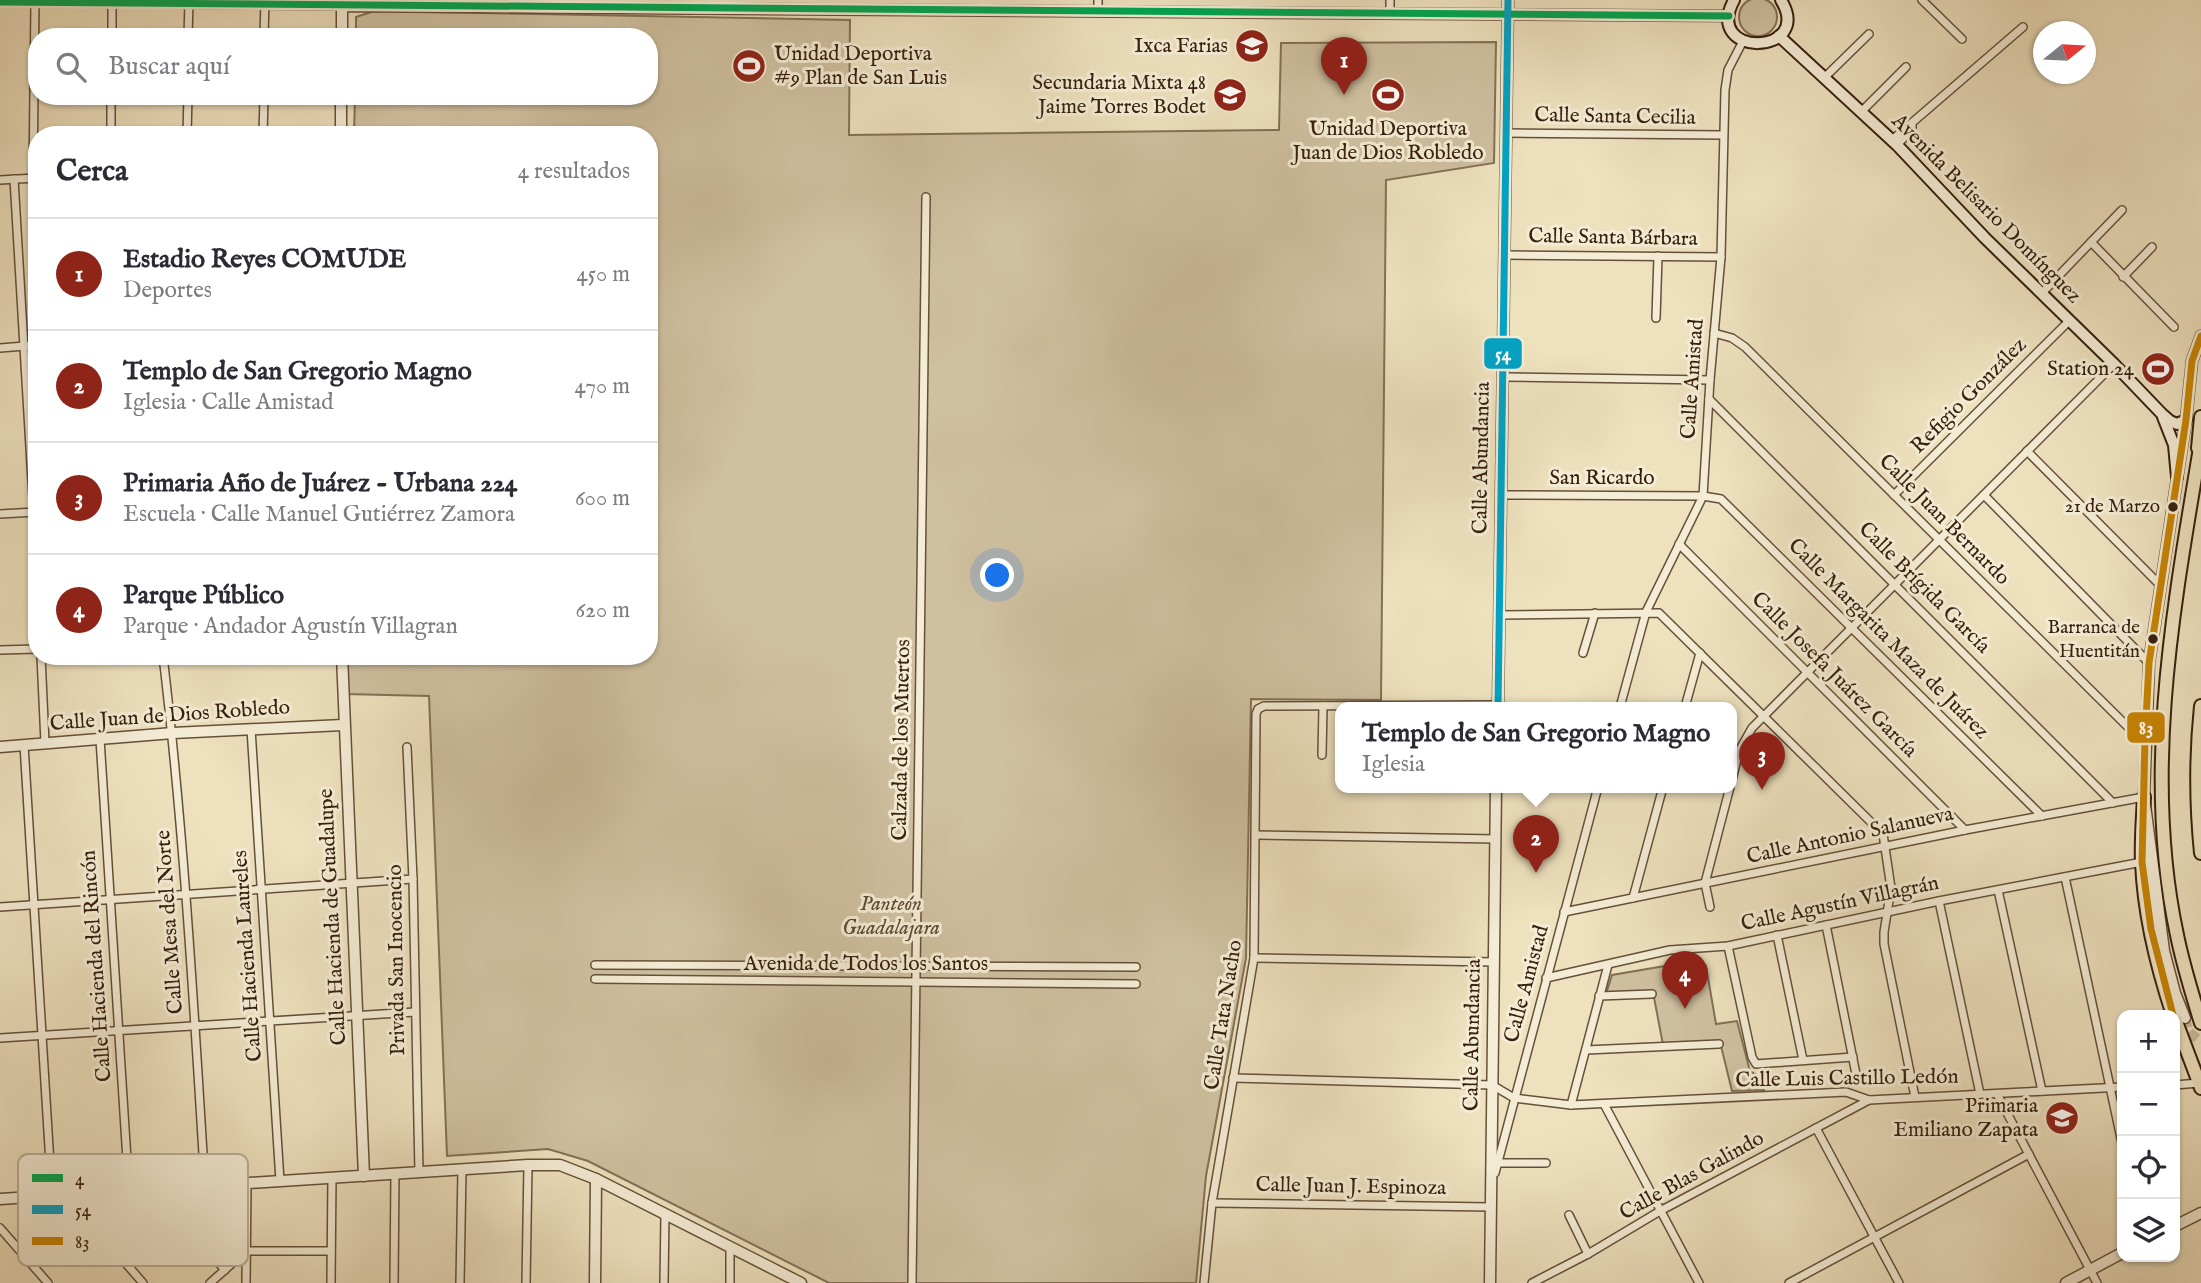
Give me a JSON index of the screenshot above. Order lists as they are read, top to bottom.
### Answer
{
  "streets": {
    "main road": ["Avenida Belisario Domínguez"],
    "street": [
      "Calle Santa Cecilia",
      "Calle Santa Bárbara",
      "Calle Amistad",
      "Refigio González",
      "Calle Abundancia",
      "San Ricardo",
      "Calle Juan Bernardo",
      "Calle Brígida García",
      "Calle Margarita Maza de Juárez",
      "Calle Josefa Juárez García",
      "Calle Juan de Dios Robledo",
      "Calzada de los Muertos",
      "Calle Antonio Salanueva",
      "Calle Agustín Villagrán",
      "Calle Hacienda de Guadalupe",
      "Calle Mesa del Norte",
      "Calle Hacienda Laureles",
      "Privada San Inocencio",
      "Avenida de Todos los Santos",
      "Calle Hacienda del Rincón",
      "Calle Tata Nacho",
      "Calle Luis Castillo Ledón",
      "Calle Blas Galindo",
      "Calle Juan J. Espinoza"
    ]
  },
  "crossings": [
    ["Calle Santa Cecilia", "Calle Amistad"],
    ["Calle Santa Cecilia", "Calle Abundancia"],
    ["Avenida Belisario Domínguez", "Refigio González"],
    ["Calle Santa Bárbara", "Calle Amistad"],
    ["Calle Santa Bárbara", "Calle Abundancia"],
    ["Calle Amistad", "Calle Abundancia"],
    ["Calle Amistad", "San Ricardo"],
    ["Calle Amistad", "Calle Juan Bernardo"],
    ["Calle Amistad", "Calle Brígida García"],
    ["Calle Amistad", "Calle Margarita Maza de Juárez"],
    ["Calle Amistad", "Calle Josefa Juárez García"],
    ["Calle Amistad", "Calle Antonio Salanueva"],
    ["Calle Amistad", "Calle Agustín Villagrán"],
    ["Calle Amistad", "Calle Luis Castillo Ledón"],
    ["Refigio González", "Calle Juan Bernardo"],
    ["Calle Abundancia", "San Ricardo"],
    ["Calle Abundancia", "Calle Luis Castillo Ledón"],
    ["Calle Abundancia", "Calle Juan J. Espinoza"],
    ["San Ricardo", "Calle Margarita Maza de Juárez"],
    ["Calle Brígida García", "Calle Antonio Salanueva"],
    ["Calle Margarita Maza de Juárez", "Calle Antonio Salanueva"],
    ["Calle Josefa Juárez García", "Calle Antonio Salanueva"],
    ["Calle Juan de Dios Robledo", "Calle Hacienda de Guadalupe"],
    ["Calle Juan de Dios Robledo", "Calle Mesa del Norte"],
    ["Calle Juan de Dios Robledo", "Calle Hacienda Laureles"],
    ["Calle Juan de Dios Robledo", "Calle Hacienda del Rincón"],
    ["Calzada de los Muertos", "Avenida de Todos los Santos"],
    ["Calle Tata Nacho", "Calle Juan J. Espinoza"],
    ["Calle Luis Castillo Ledón", "Calle Blas Galindo"]
  ],
  "parks": ["Panteón Guadalajara"],
  "places": {
    "school or university": ["Ixca Farias", "Secundaria Mixta 48 Jaime Torres Bodet", "Primaria Emiliano Zapata"],
    "sports": ["Unidad Deportiva #9 Plan de San Luis", "Unidad Deportiva Juan de Dios Robledo", "Station 24"],
    "other": ["21 de Marzo", "Barranca de Huentitán"]
  },
  "lines": ["transit line 54", "transit line 4", "transit line 83"],
  "legend": ["4", "54", "83"],
  "north": "right",
  "page": {
    "search": "Buscar aquí",
    "pins": [
      "1",
      "3",
      "2",
      "4"
    ],
    "heading": ["Cerca", "4 resultados"],
    "list": [
      {
        "mark": "1",
        "name": "Estadio Reyes COMUDE",
        "note": "Deportes",
        "value": "450 m"
      },
      {
        "mark": "2",
        "name": "Templo de San Gregorio Magno",
        "note": "Iglesia · Calle Amistad",
        "value": "470 m"
      },
      {
        "mark": "3",
        "name": "Primaria Año de Juárez - Urbana 224",
        "note": "Escuela · Calle Manuel Gutiérrez Zamora",
        "value": "600 m"
      },
      {
        "mark": "4",
        "name": "Parque Público",
        "note": "Parque · Andador Agustín Villagran",
        "value": "620 m"
      }
    ],
    "popup": ["Templo de San Gregorio Magno", "Iglesia"],
    "map_buttons": ["+", "−"]
  }
}
